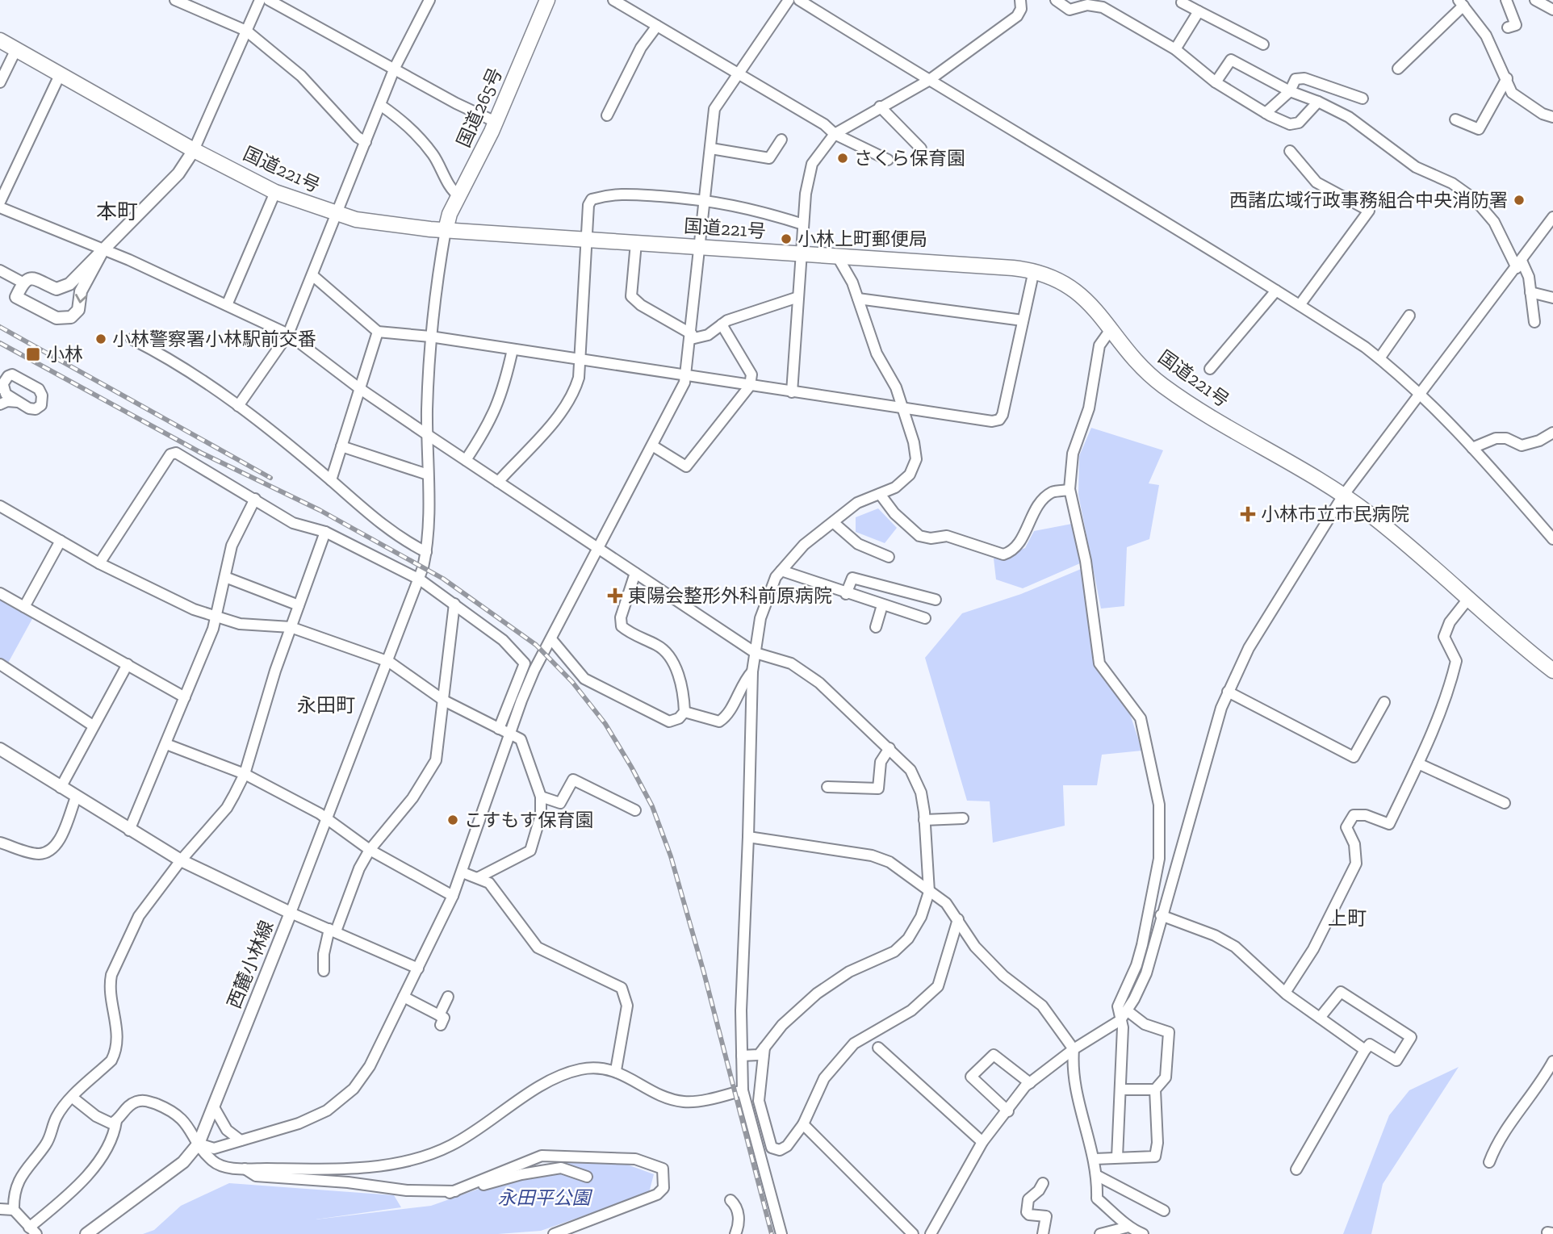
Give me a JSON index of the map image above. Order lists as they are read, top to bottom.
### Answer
{
  "streets": {
    "highway": ["国道265号", "国道221号"],
    "main road": ["西麓小林線"]
  },
  "crossings": [
    ["国道265号", "国道221号"]
  ],
  "districts": ["本町", "永田町", "上町"],
  "parks": ["永田平公園"],
  "places": {
    "other": [
      "さくら保育園",
      "西諸広域行政事務組合中央消防署",
      "小林上町郵便局",
      "小林警察署小林駅前交番",
      "こすもす保育園"
    ],
    "transit": ["小林"],
    "health": ["小林市立市民病院", "東陽会整形外科前原病院"]
  }
}
